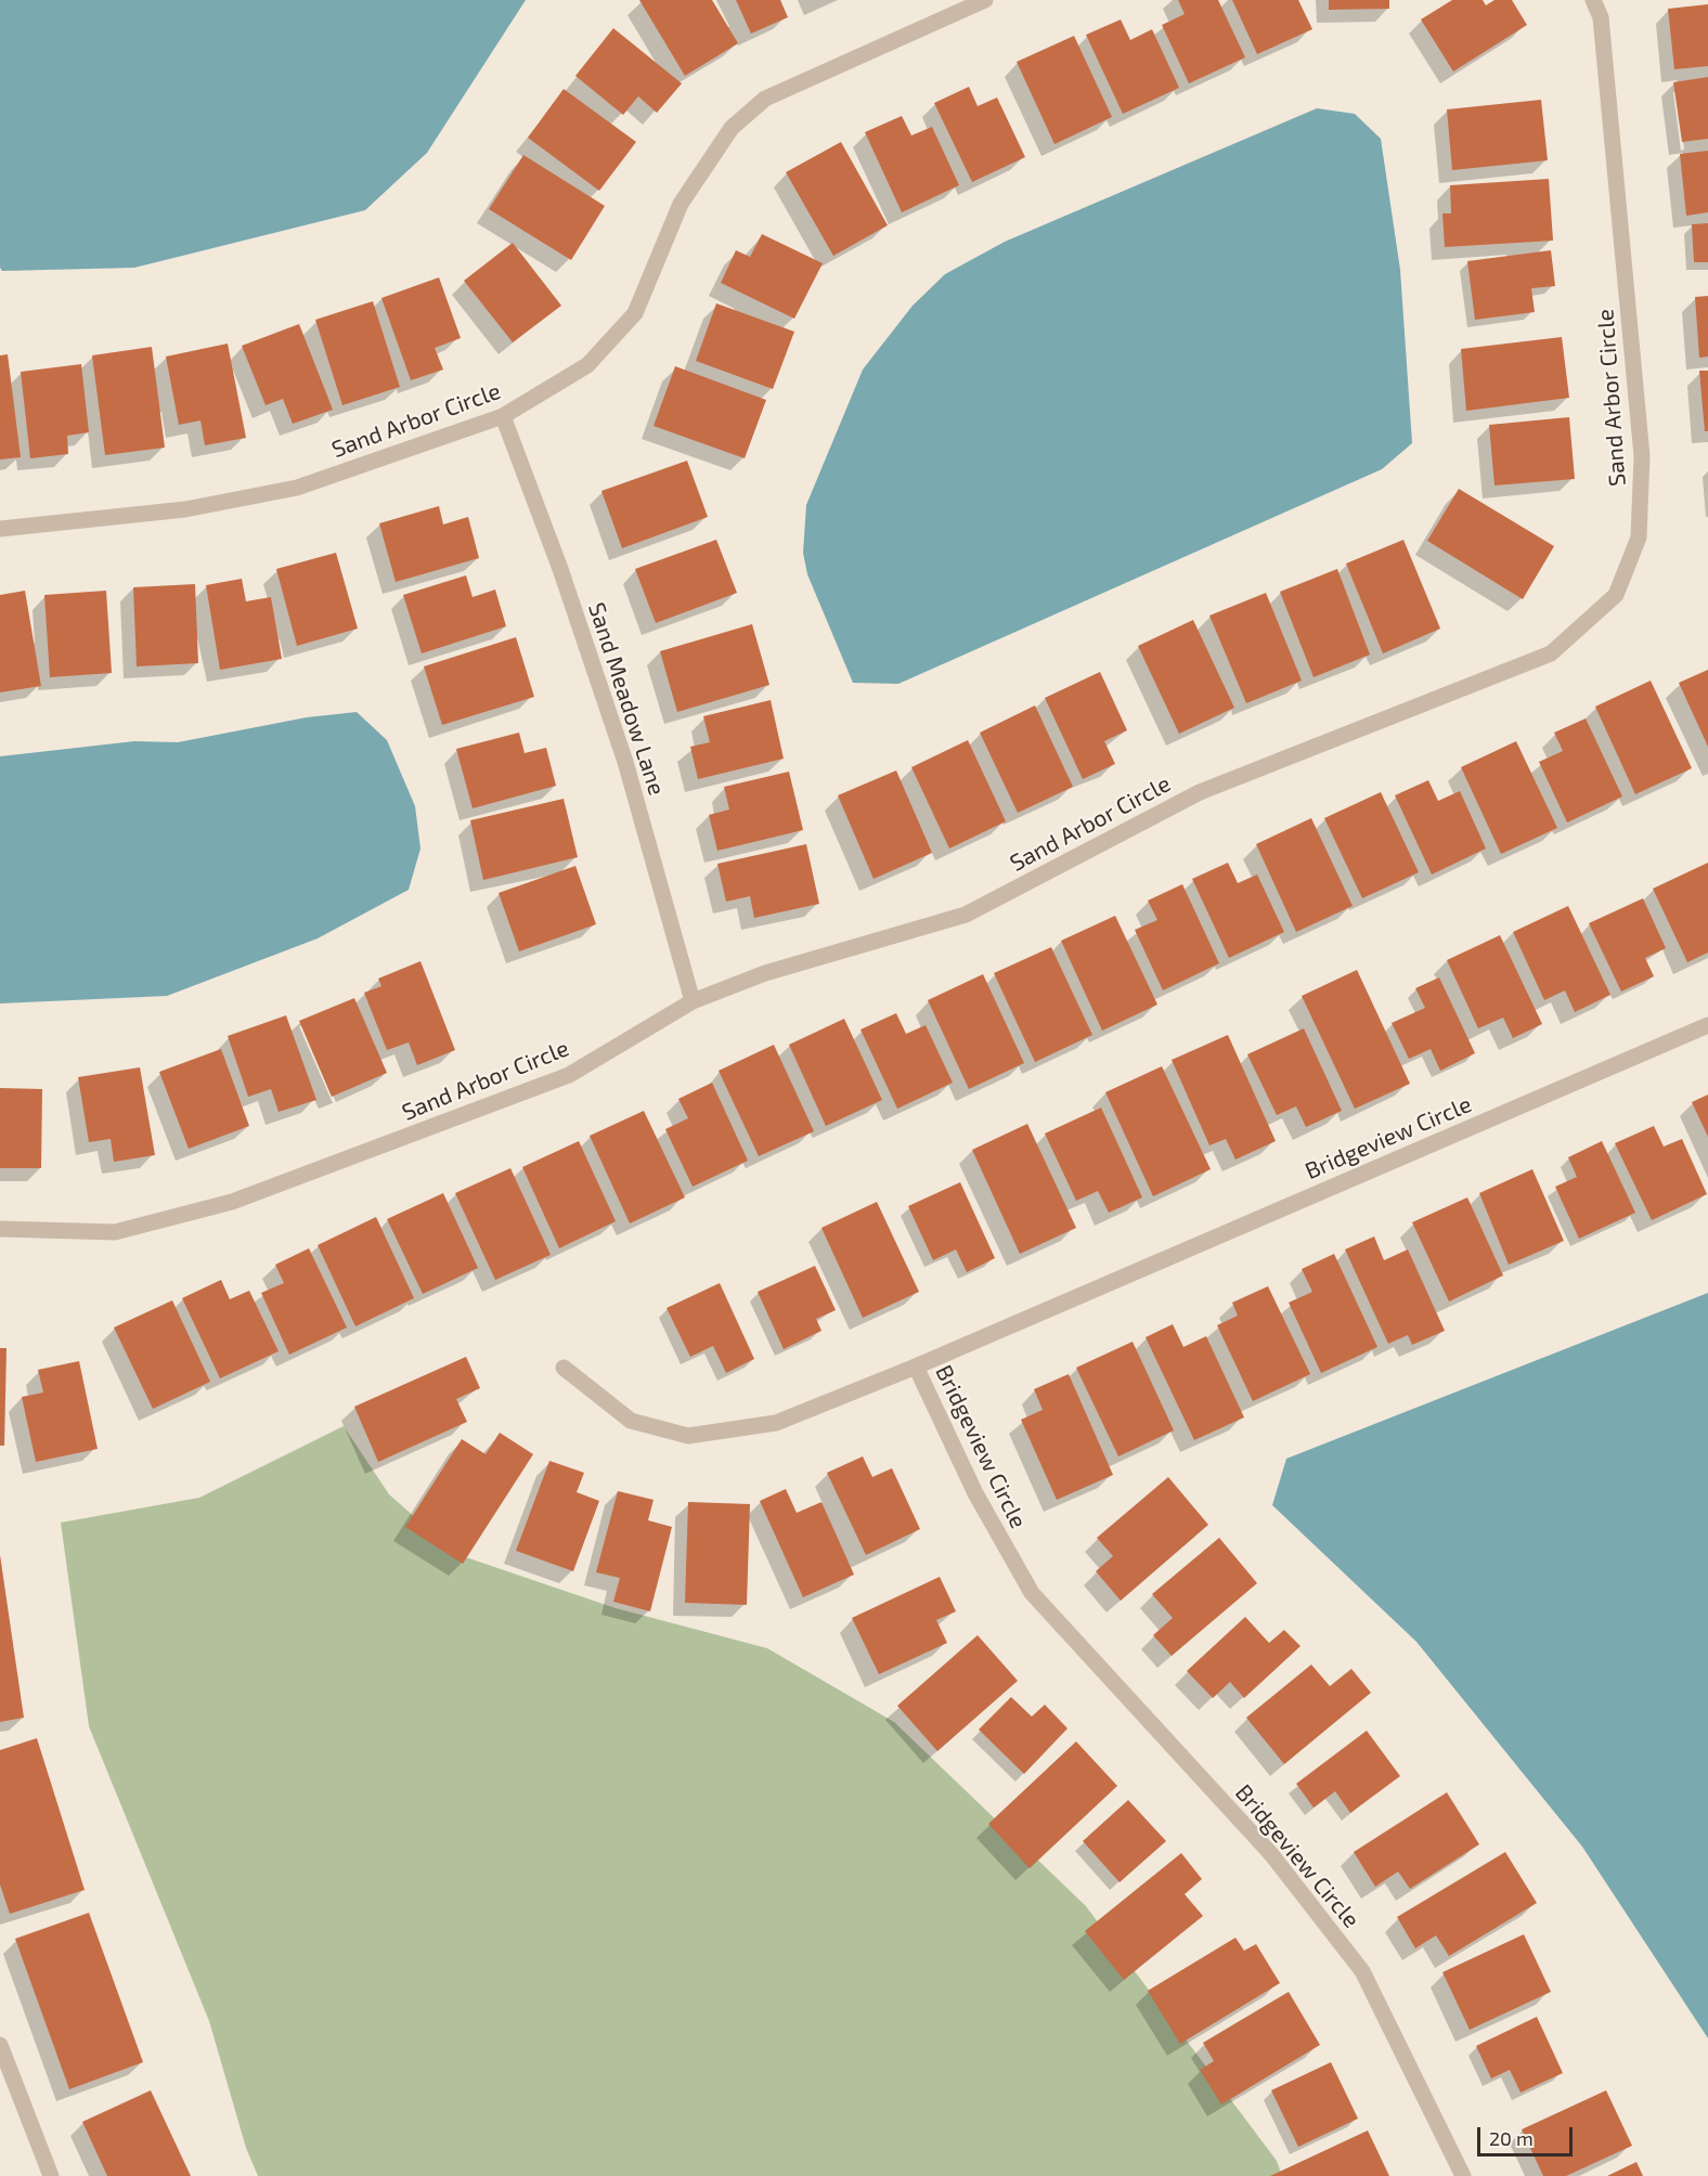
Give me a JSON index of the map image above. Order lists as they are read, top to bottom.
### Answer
{
  "streets": {
    "street": ["Sand Arbor Circle", "Sand Meadow Lane", "Bridgeview Circle"]
  },
  "crossings": [
    ["Sand Arbor Circle", "Sand Meadow Lane"]
  ],
  "scale_bar": "20 m"
}
